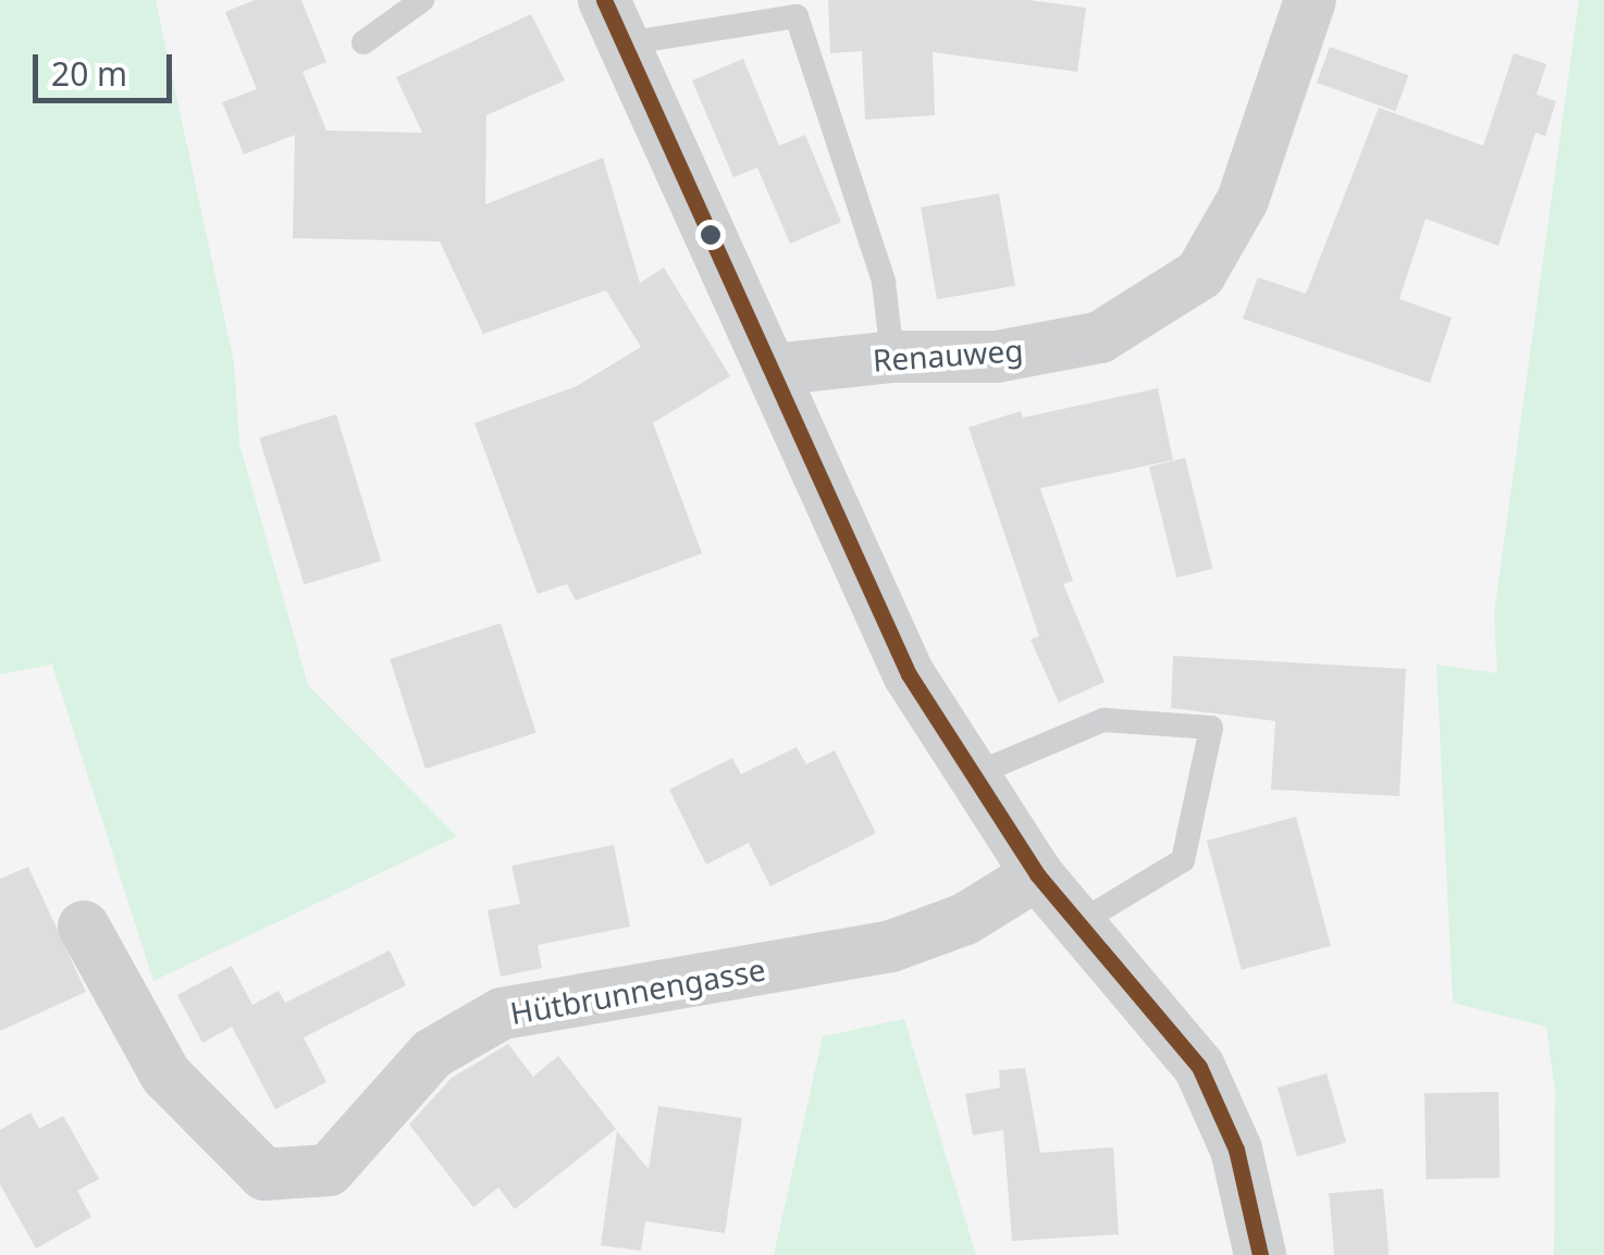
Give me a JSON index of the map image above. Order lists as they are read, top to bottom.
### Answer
{
  "streets": {
    "street": ["Renauweg", "Hütbrunnengasse"]
  },
  "scale_bar": "20 m"
}
